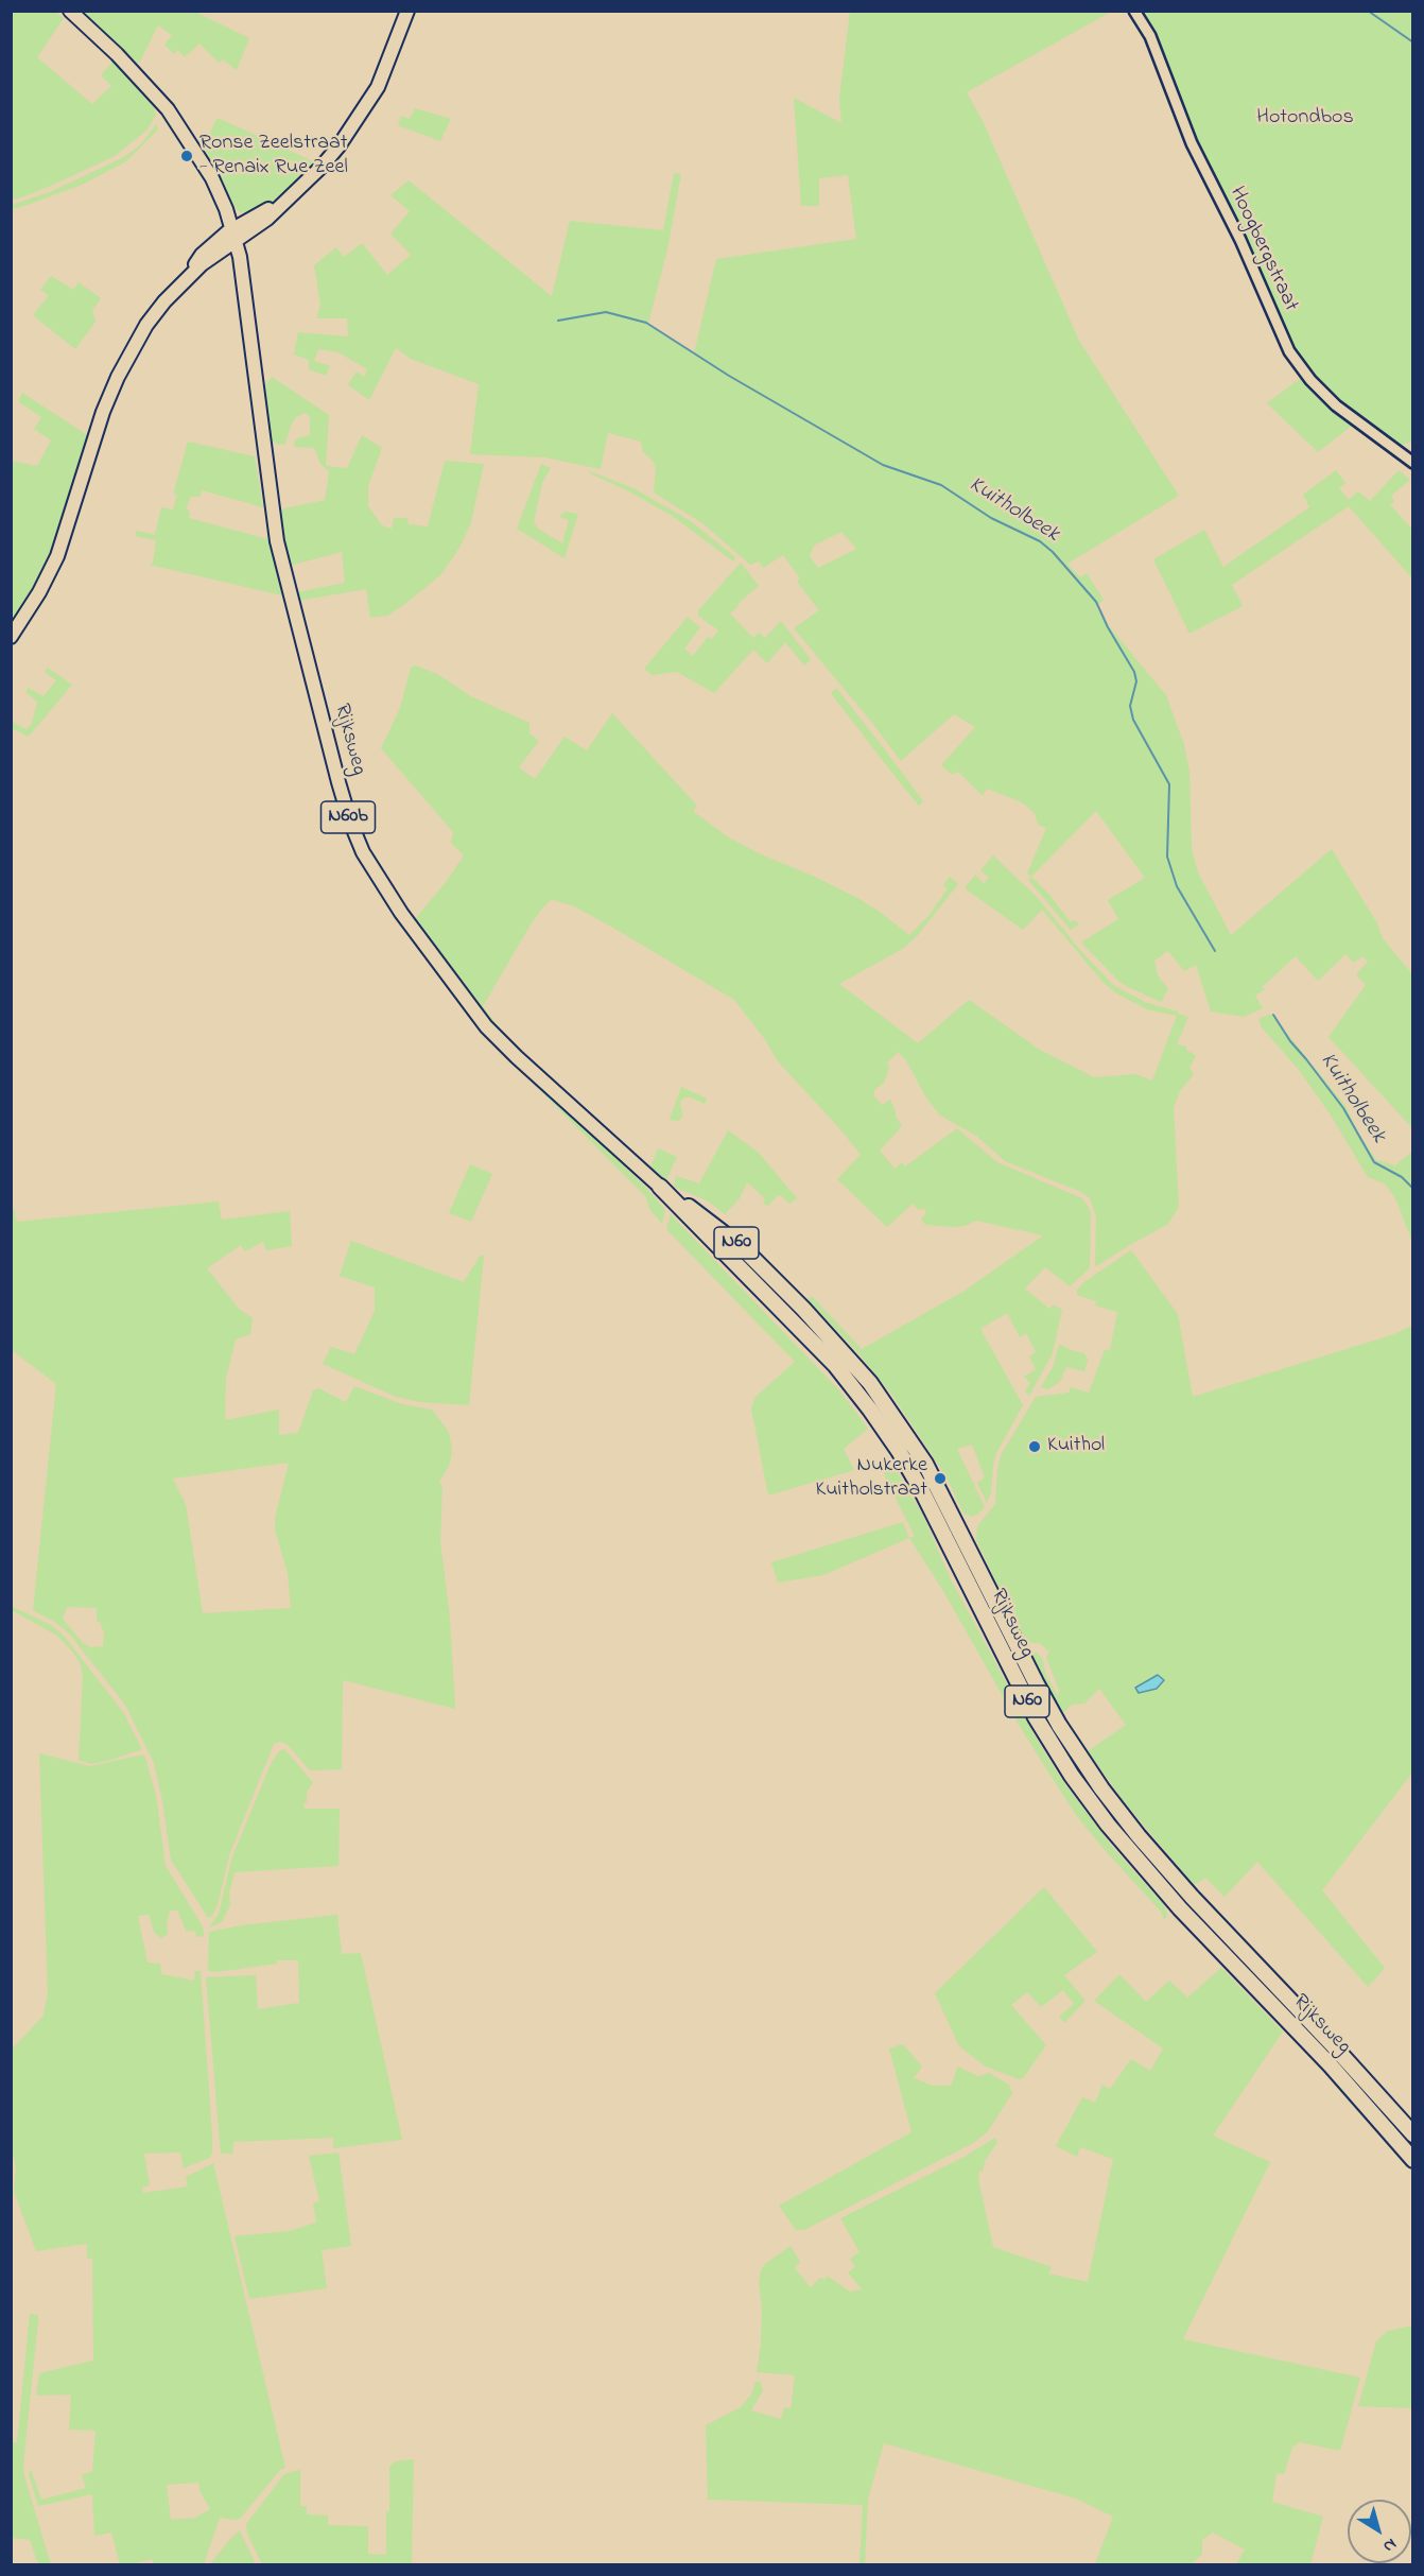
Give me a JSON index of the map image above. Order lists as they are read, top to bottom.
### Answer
{
  "streets": {
    "highway": ["Rijksweg", "N60"],
    "main road": ["N60b"],
    "street": ["Hoogbergstraat"]
  },
  "crossings": [
    ["Rijksweg", "N60b"]
  ],
  "water": ["Kuitholbeek"],
  "parks": ["Hotondbos"],
  "places": ["Ronse Zeelstraat - Renaix Rue Zeel", "Kuithol", "Nukerke Kuitholstraat"],
  "north": "bottom right"
}
